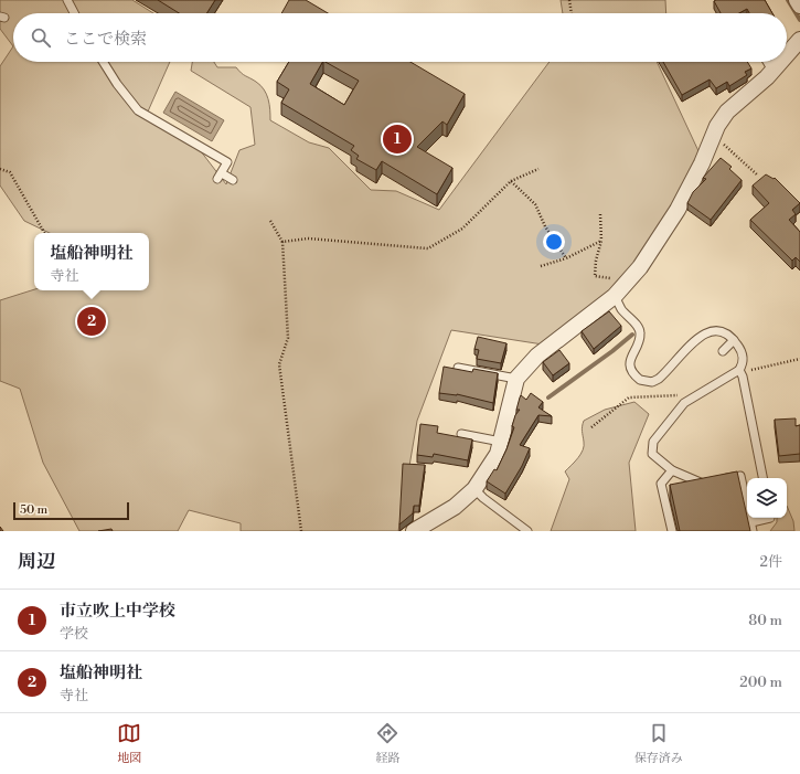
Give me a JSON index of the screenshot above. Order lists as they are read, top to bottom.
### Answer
{
  "scale_bar": "50 m",
  "page": {
    "search": "ここで検索",
    "pins": ["1", "2"],
    "popup": ["塩船神明社", "寺社"],
    "scale": "50 m",
    "heading": ["周辺", "2件"],
    "list": [
      {
        "mark": "1",
        "name": "市立吹上中学校",
        "note": "学校",
        "value": "80 m"
      },
      {
        "mark": "2",
        "name": "塩船神明社",
        "note": "寺社",
        "value": "200 m"
      }
    ],
    "nav": ["地図", "経路", "保存済み"]
  }
}
